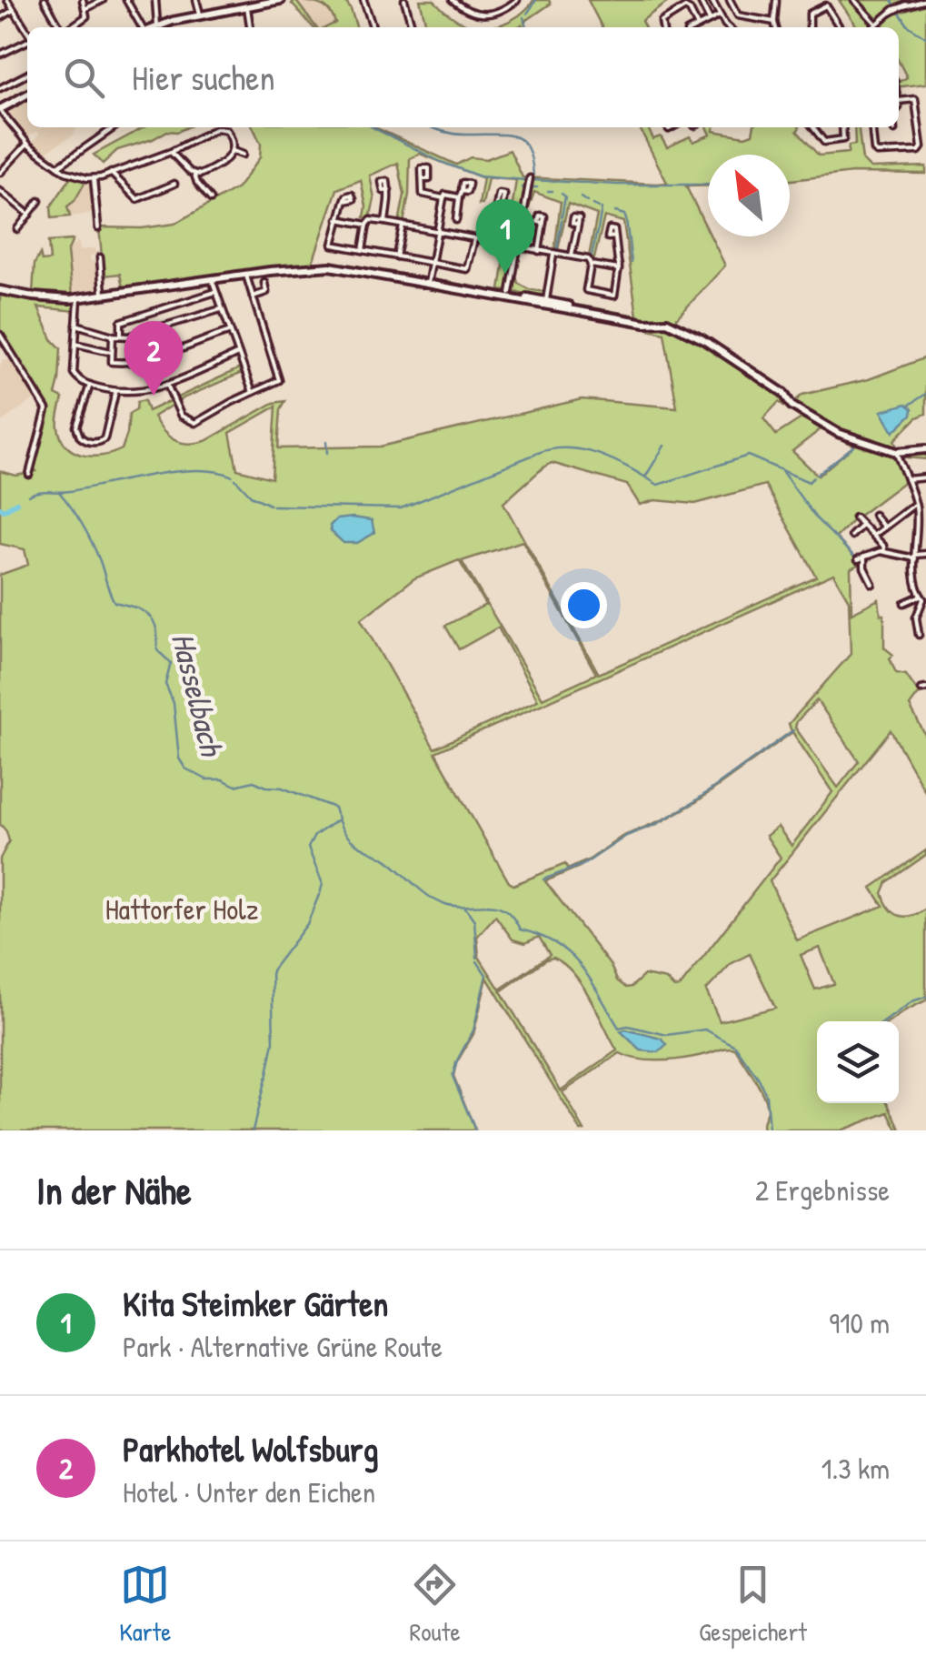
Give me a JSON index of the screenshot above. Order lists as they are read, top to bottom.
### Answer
{
  "water": ["Hasselbach"],
  "parks": ["Hattorfer Holz"],
  "north": "top left",
  "page": {
    "search": "Hier suchen",
    "pins": ["1", "2"],
    "heading": ["In der Nähe", "2 Ergebnisse"],
    "list": [
      {
        "mark": "1",
        "name": "Kita Steimker Gärten",
        "note": "Park · Alternative Grüne Route",
        "value": "910 m"
      },
      {
        "mark": "2",
        "name": "Parkhotel Wolfsburg",
        "note": "Hotel · Unter den Eichen",
        "value": "1.3 km"
      }
    ],
    "nav": ["Karte", "Route", "Gespeichert"]
  }
}
